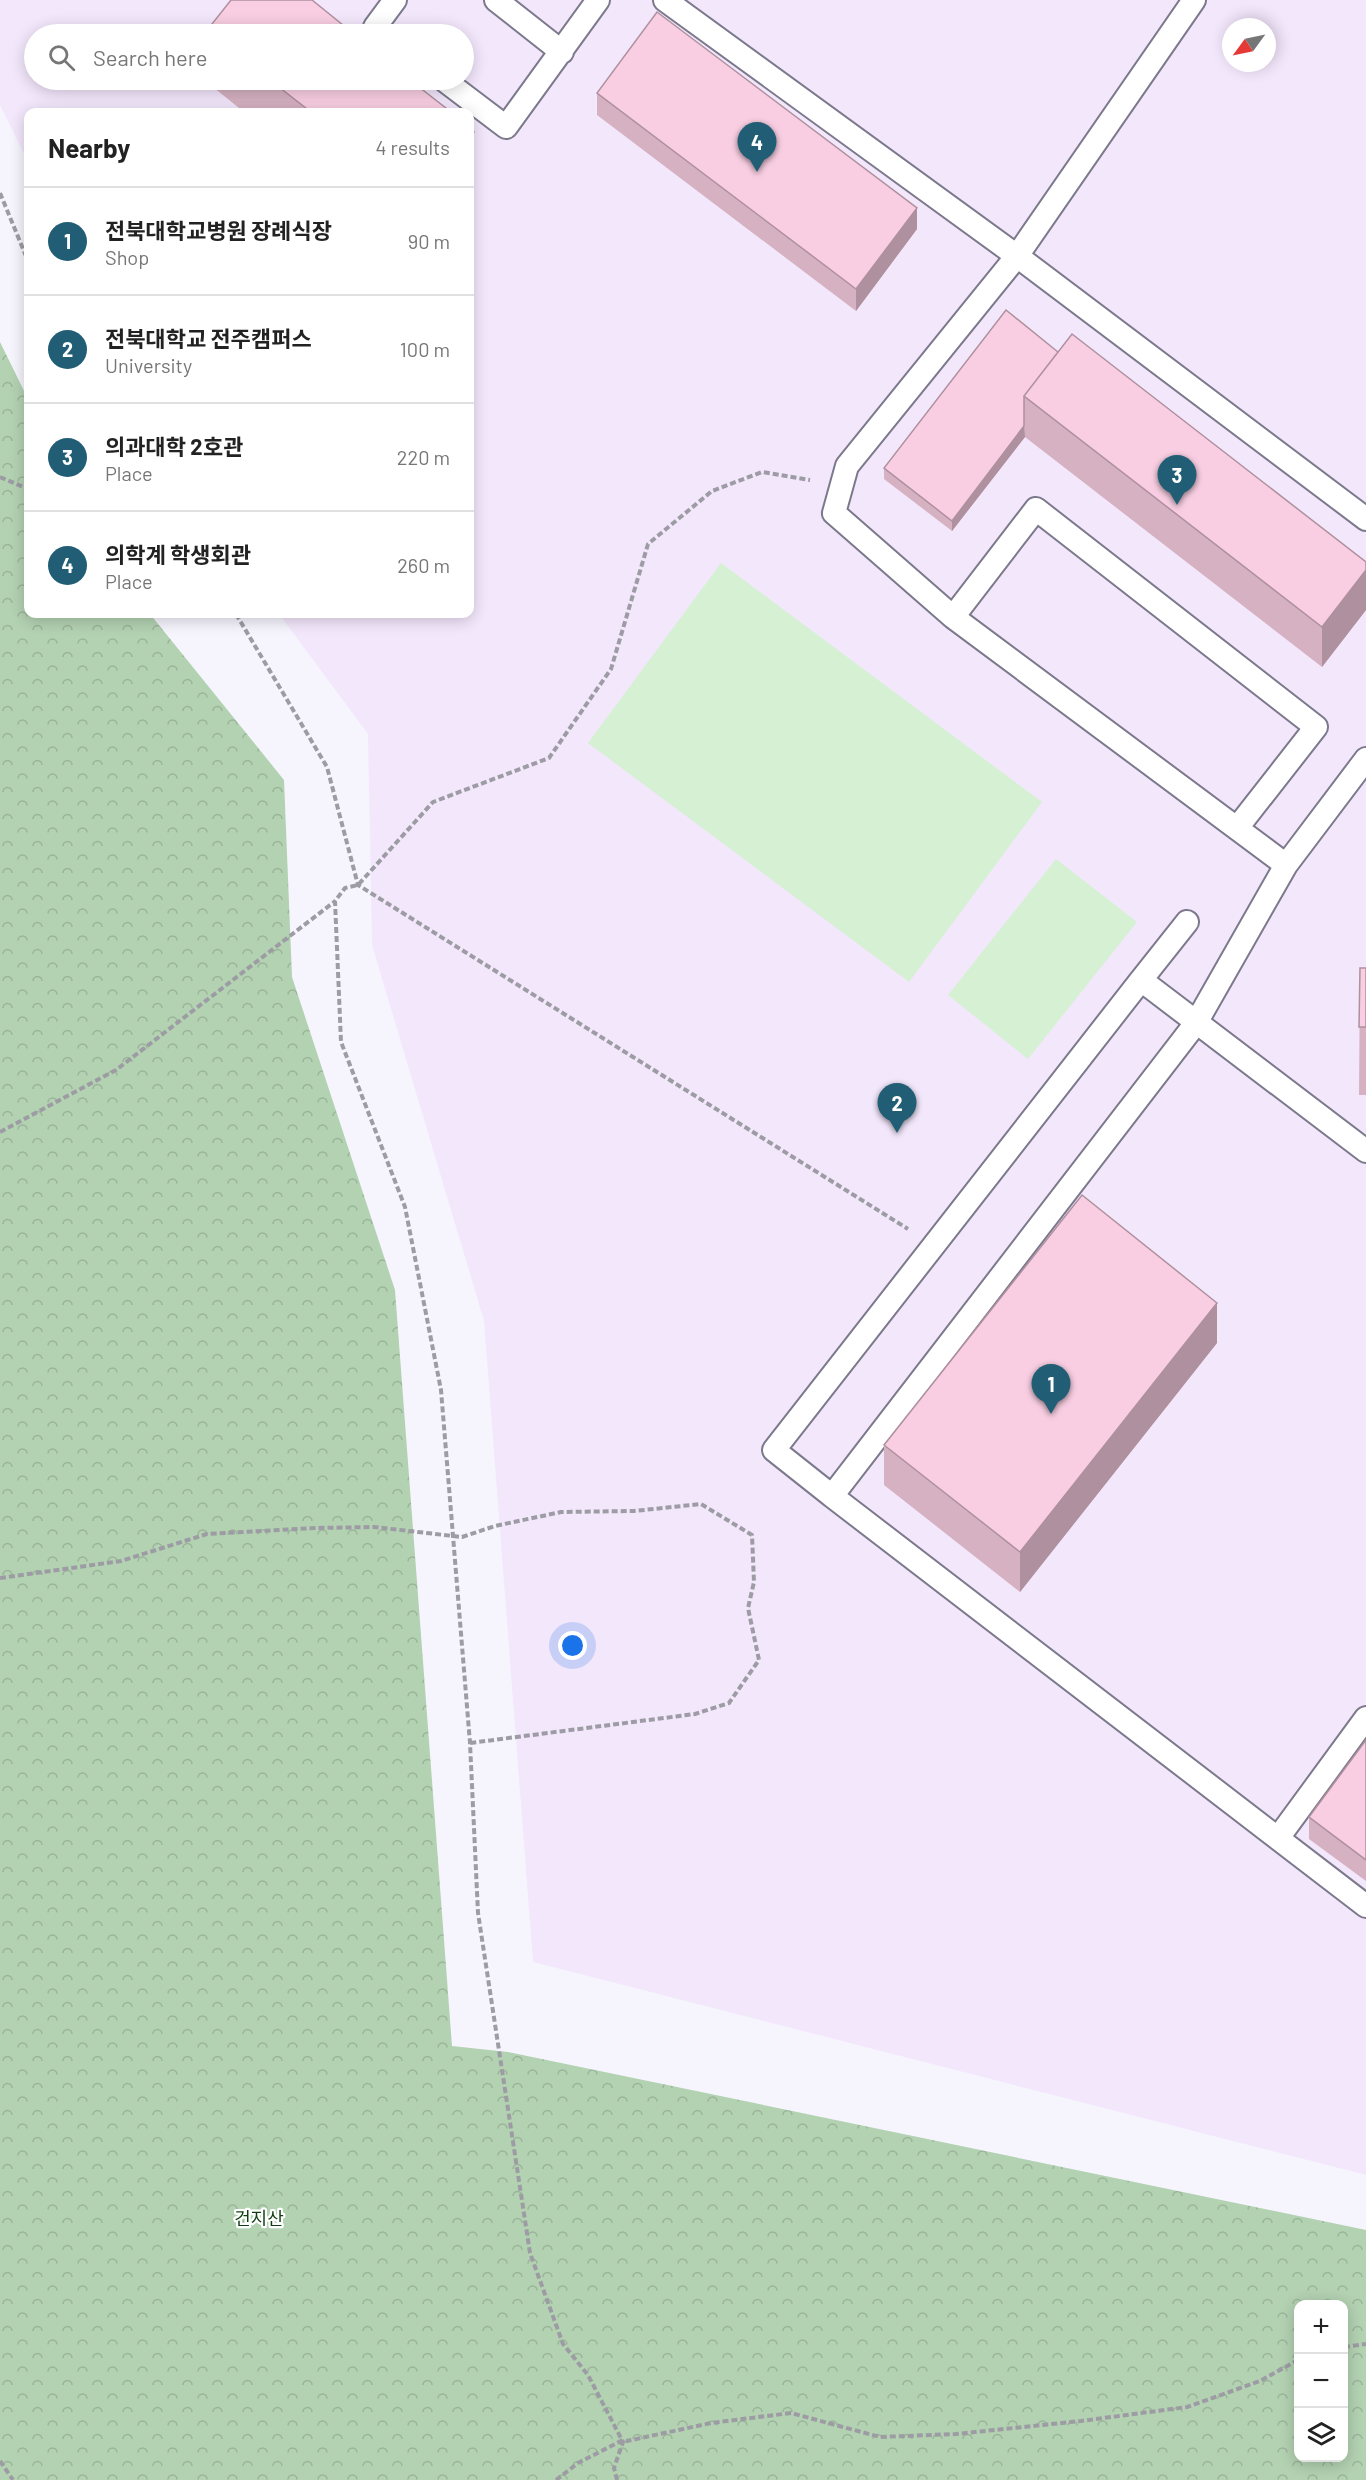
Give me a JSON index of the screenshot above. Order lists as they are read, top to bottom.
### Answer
{
  "parks": ["건지산"],
  "north": "bottom left",
  "page": {
    "search": "Search here",
    "heading": ["Nearby", "4 results"],
    "pins": [
      "4",
      "3",
      "2",
      "1"
    ],
    "list": [
      {
        "mark": "1",
        "name": "전북대학교병원 장례식장",
        "note": "Shop",
        "value": "90 m"
      },
      {
        "mark": "2",
        "name": "전북대학교 전주캠퍼스",
        "note": "University",
        "value": "100 m"
      },
      {
        "mark": "3",
        "name": "의과대학 2호관",
        "note": "Place",
        "value": "220 m"
      },
      {
        "mark": "4",
        "name": "의학계 학생회관",
        "note": "Place",
        "value": "260 m"
      }
    ],
    "map_buttons": ["+", "−"]
  }
}
